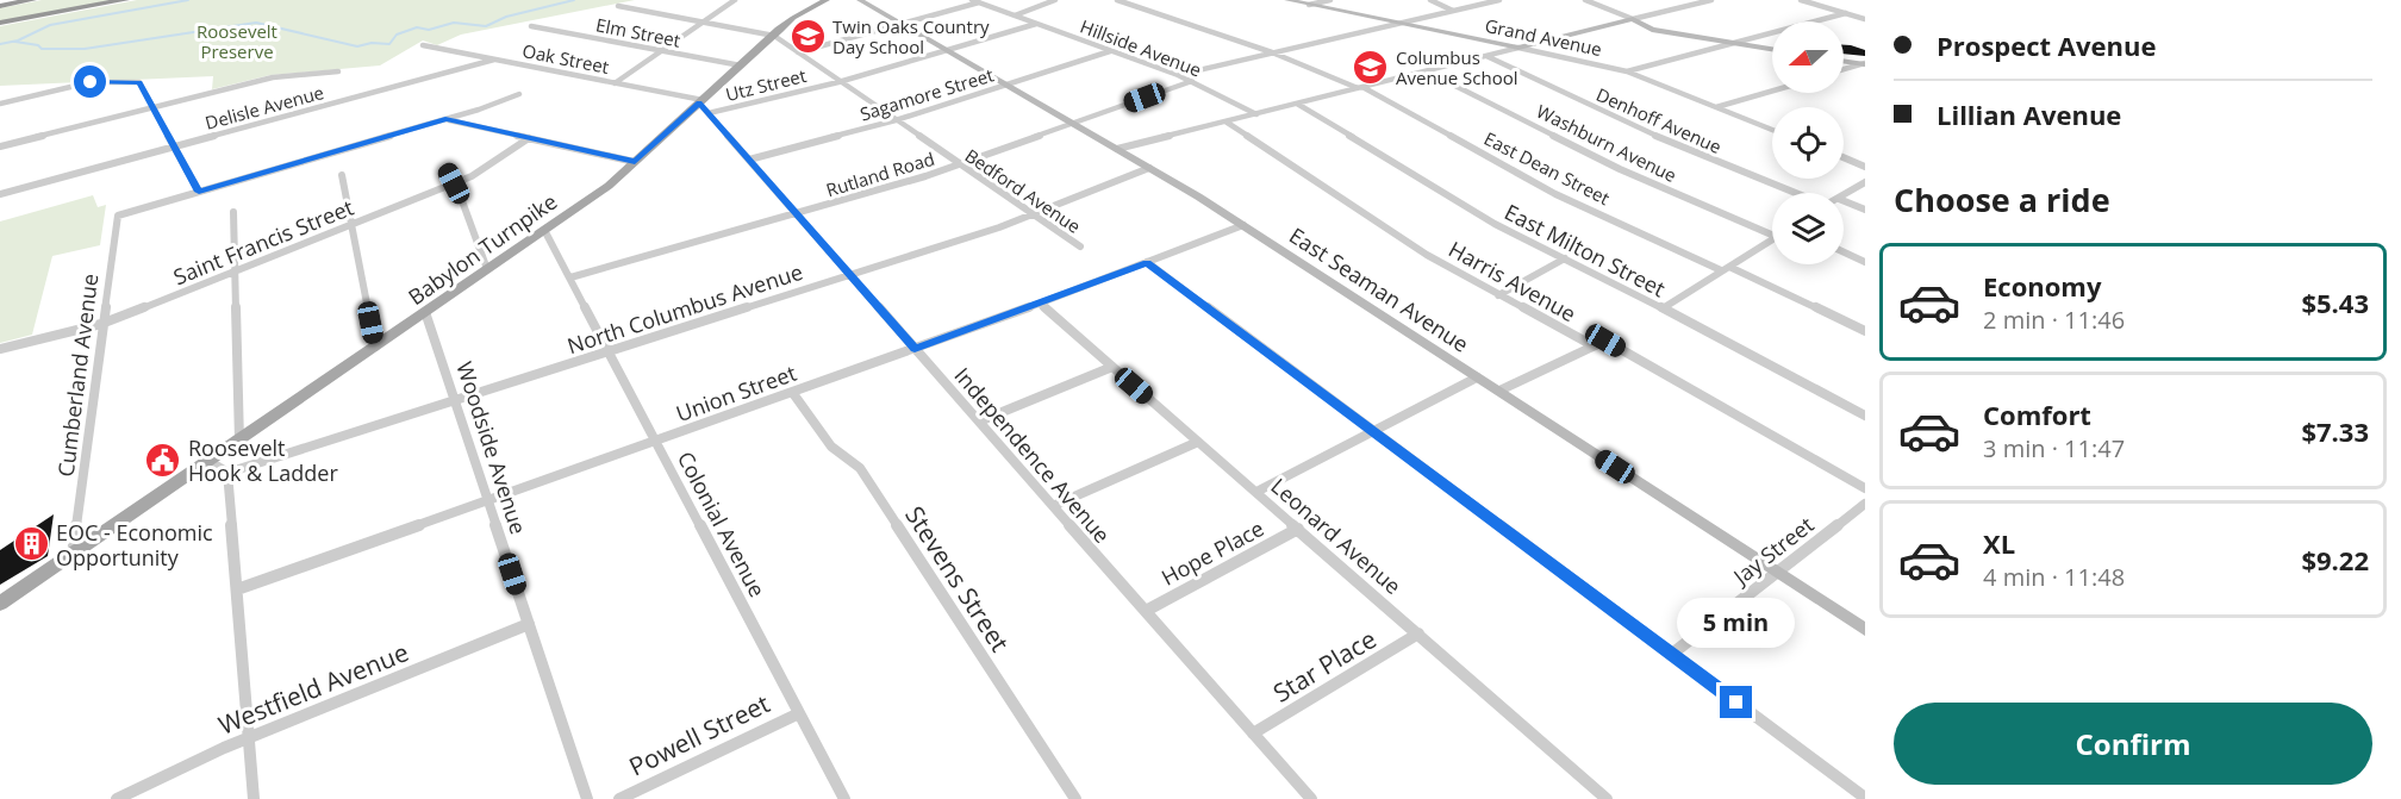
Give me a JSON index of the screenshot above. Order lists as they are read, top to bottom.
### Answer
{
  "streets": {
    "main road": ["Grand Avenue", "Babylon Turnpike", "East Seaman Avenue"],
    "street": [
      "Elm Street",
      "Hillside Avenue",
      "Oak Street",
      "Utz Street",
      "Sagamore Street",
      "Delisle Avenue",
      "Denhoff Avenue",
      "Washburn Avenue",
      "East Dean Street",
      "Rutland Road",
      "Bedford Avenue",
      "Saint Francis Street",
      "East Milton Street",
      "Harris Avenue",
      "North Columbus Avenue",
      "Cumberland Avenue",
      "Union Street",
      "Woodside Avenue",
      "Independence Avenue",
      "Colonial Avenue",
      "Leonard Avenue",
      "Jay Street",
      "Hope Place",
      "Stevens Street",
      "Star Place",
      "Westfield Avenue",
      "Powell Street"
    ]
  },
  "crossings": [
    ["Elm Street", "Babylon Turnpike"],
    ["Hillside Avenue", "Utz Street"],
    ["Hillside Avenue", "Sagamore Street"],
    ["Hillside Avenue", "Rutland Road"],
    ["Oak Street", "Utz Street"],
    ["Oak Street", "Delisle Avenue"],
    ["Oak Street", "Babylon Turnpike"],
    ["Oak Street", "Independence Avenue"],
    ["Utz Street", "Bedford Avenue"],
    ["Utz Street", "Babylon Turnpike"],
    ["Utz Street", "East Seaman Avenue"],
    ["Utz Street", "Independence Avenue"],
    ["Sagamore Street", "Bedford Avenue"],
    ["Sagamore Street", "East Seaman Avenue"],
    ["Sagamore Street", "Independence Avenue"],
    ["Rutland Road", "Bedford Avenue"],
    ["Rutland Road", "East Seaman Avenue"],
    ["Rutland Road", "Independence Avenue"],
    ["Rutland Road", "Colonial Avenue"],
    ["Bedford Avenue", "Babylon Turnpike"],
    ["Bedford Avenue", "North Columbus Avenue"],
    ["Saint Francis Street", "Cumberland Avenue"],
    ["Babylon Turnpike", "Cumberland Avenue"],
    ["Babylon Turnpike", "Woodside Avenue"],
    ["Babylon Turnpike", "Independence Avenue"],
    ["Babylon Turnpike", "Colonial Avenue"],
    ["East Seaman Avenue", "North Columbus Avenue"],
    ["East Seaman Avenue", "Union Street"],
    ["East Seaman Avenue", "Jay Street"],
    ["North Columbus Avenue", "Woodside Avenue"],
    ["North Columbus Avenue", "Independence Avenue"],
    ["North Columbus Avenue", "Colonial Avenue"],
    ["Union Street", "Woodside Avenue"],
    ["Union Street", "Independence Avenue"],
    ["Union Street", "Colonial Avenue"],
    ["Union Street", "Leonard Avenue"],
    ["Union Street", "Stevens Street"],
    ["Woodside Avenue", "Westfield Avenue"],
    ["Independence Avenue", "Hope Place"],
    ["Independence Avenue", "Star Place"],
    ["Colonial Avenue", "Powell Street"],
    ["Leonard Avenue", "Hope Place"],
    ["Leonard Avenue", "Star Place"]
  ],
  "parks": ["Roosevelt Preserve"],
  "places": {
    "school or university": ["Twin Oaks Country Day School", "Columbus Avenue School"],
    "public building": ["Roosevelt Hook & Ladder"],
    "building": ["EOC - Economic Opportunity"]
  },
  "north": "left",
  "page": {
    "banner": ["Prospect Avenue", "Lillian Avenue"],
    "heading": "Choose a ride",
    "list": [
      {
        "name": "Economy",
        "note": "2 min · 11:46",
        "value": "$5.43"
      },
      {
        "name": "Comfort",
        "note": "3 min · 11:47",
        "value": "$7.33"
      },
      {
        "name": "XL",
        "note": "4 min · 11:48",
        "value": "$9.22"
      }
    ],
    "bubble": "5 min",
    "buttons": "Confirm"
  }
}
